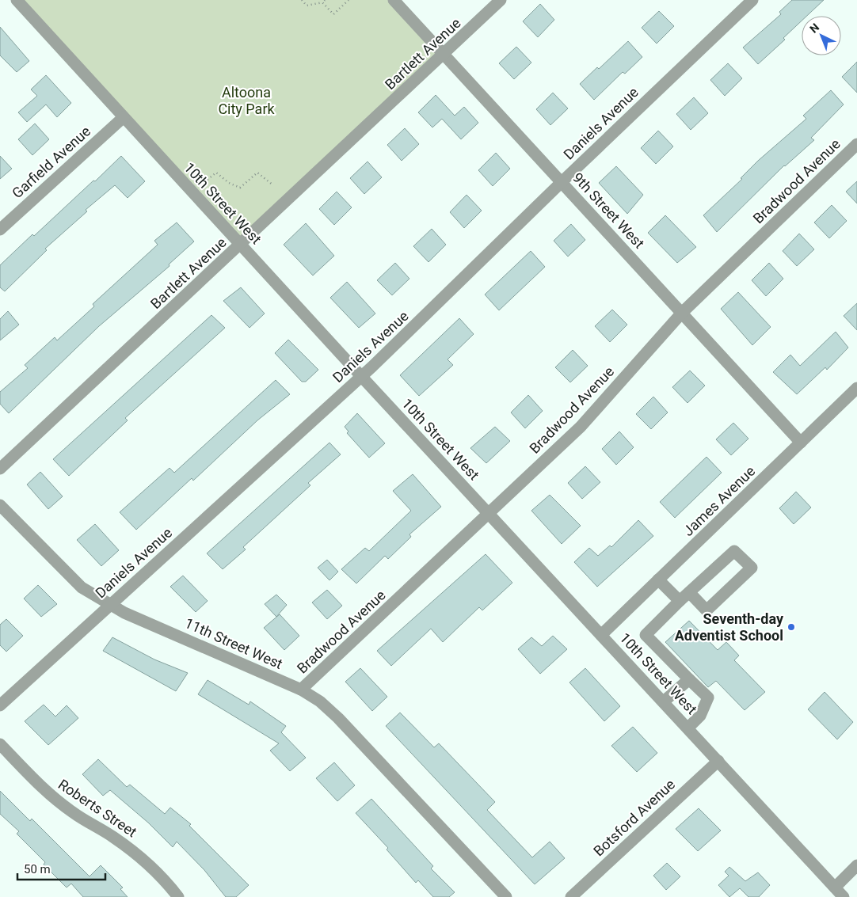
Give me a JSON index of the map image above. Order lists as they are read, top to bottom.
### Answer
{
  "streets": {
    "street": [
      "Bartlett Avenue",
      "Daniels Avenue",
      "Garfield Avenue",
      "Bradwood Avenue",
      "10th Street West",
      "9th Street West",
      "James Avenue",
      "11th Street West",
      "Roberts Street",
      "Botsford Avenue"
    ]
  },
  "crossings": [
    ["Bartlett Avenue", "10th Street West"],
    ["Bartlett Avenue", "9th Street West"],
    ["Daniels Avenue", "10th Street West"],
    ["Daniels Avenue", "9th Street West"],
    ["Daniels Avenue", "11th Street West"],
    ["Garfield Avenue", "10th Street West"],
    ["Bradwood Avenue", "10th Street West"],
    ["Bradwood Avenue", "9th Street West"],
    ["Bradwood Avenue", "11th Street West"],
    ["10th Street West", "James Avenue"],
    ["10th Street West", "Botsford Avenue"],
    ["9th Street West", "James Avenue"]
  ],
  "parks": ["Altoona City Park"],
  "places": ["Seventh-day Adventist School"],
  "scale_bar": "50 m",
  "north": "top left"
}
